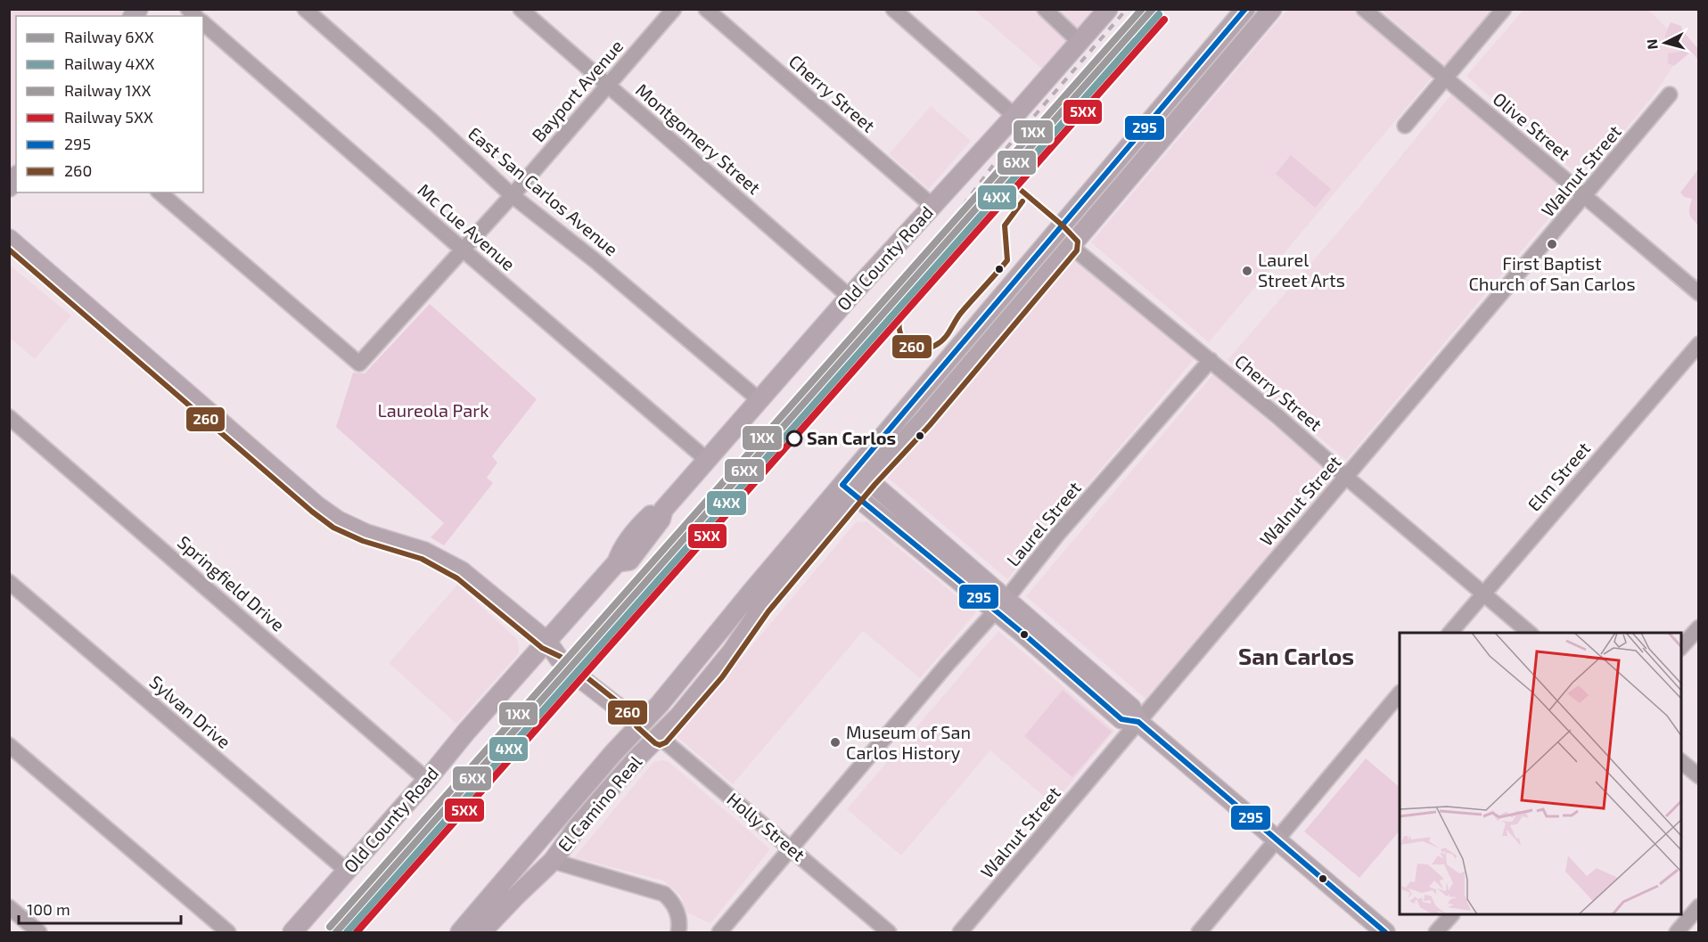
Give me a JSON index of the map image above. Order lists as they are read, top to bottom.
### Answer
{
  "streets": {
    "main road": ["Old County Road", "El Camino Real", "Holly Street"],
    "street": [
      "Bayport Avenue",
      "Cherry Street",
      "Olive Street",
      "Montgomery Street",
      "Walnut Street",
      "East San Carlos Avenue",
      "Mc Cue Avenue",
      "Elm Street",
      "Laurel Street",
      "Springfield Drive",
      "Sylvan Drive"
    ]
  },
  "crossings": [
    ["Bayport Avenue", "Montgomery Street"],
    ["Bayport Avenue", "East San Carlos Avenue"],
    ["Bayport Avenue", "Mc Cue Avenue"],
    ["Cherry Street", "Walnut Street"],
    ["Cherry Street", "Old County Road"],
    ["Cherry Street", "Elm Street"],
    ["Cherry Street", "Laurel Street"],
    ["Cherry Street", "El Camino Real"],
    ["Olive Street", "Walnut Street"],
    ["Montgomery Street", "Old County Road"],
    ["East San Carlos Avenue", "Old County Road"],
    ["Mc Cue Avenue", "Old County Road"],
    ["Old County Road", "Springfield Drive"],
    ["Old County Road", "Sylvan Drive"],
    ["Old County Road", "Holly Street"],
    ["Laurel Street", "Holly Street"],
    ["El Camino Real", "Holly Street"]
  ],
  "districts": ["San Carlos"],
  "parks": ["Laureola Park"],
  "places": [
    "First Baptist Church of San Carlos",
    "Laurel Street Arts",
    "San Carlos",
    "Museum of San Carlos History"
  ],
  "lines": [
    "rail line 6XX",
    "rail line 1XX",
    "transit line 295",
    "rail line 4XX",
    "rail line 5XX",
    "transit line 260"
  ],
  "legend": [
    "Railway 6XX",
    "Railway 4XX",
    "Railway 1XX",
    "Railway 5XX",
    "295",
    "260"
  ],
  "scale_bar": "100 m",
  "north": "left"
}
